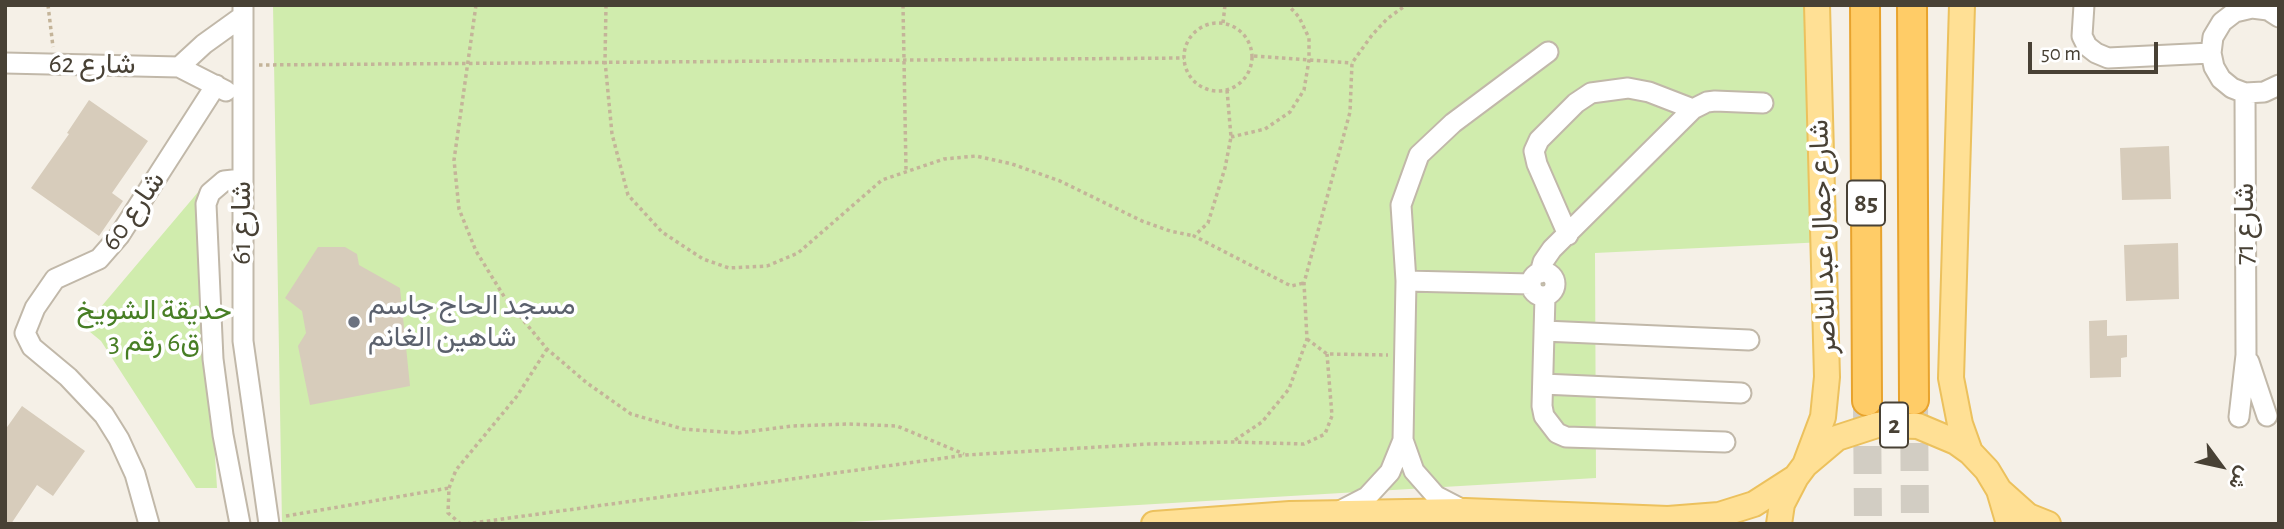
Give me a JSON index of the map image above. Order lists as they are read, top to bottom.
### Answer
{
  "streets": {
    "highway": ["85", "شارع جمال عبد الناصر"],
    "main road": ["2"],
    "street": [
      "شارع 62",
      "شارع 60",
      "شارع 61",
      "شارع 71"
    ]
  },
  "crossings": [
    ["شارع 62", "شارع 60"],
    ["شارع 62", "شارع 61"],
    ["شارع جمال عبد الناصر", "2"]
  ],
  "parks": ["حديقة الشويخ ق6 رقم 3"],
  "places": ["مسجد الحاج جاسم شاهين الغانم"],
  "scale_bar": "50 m",
  "north": "bottom right"
}
